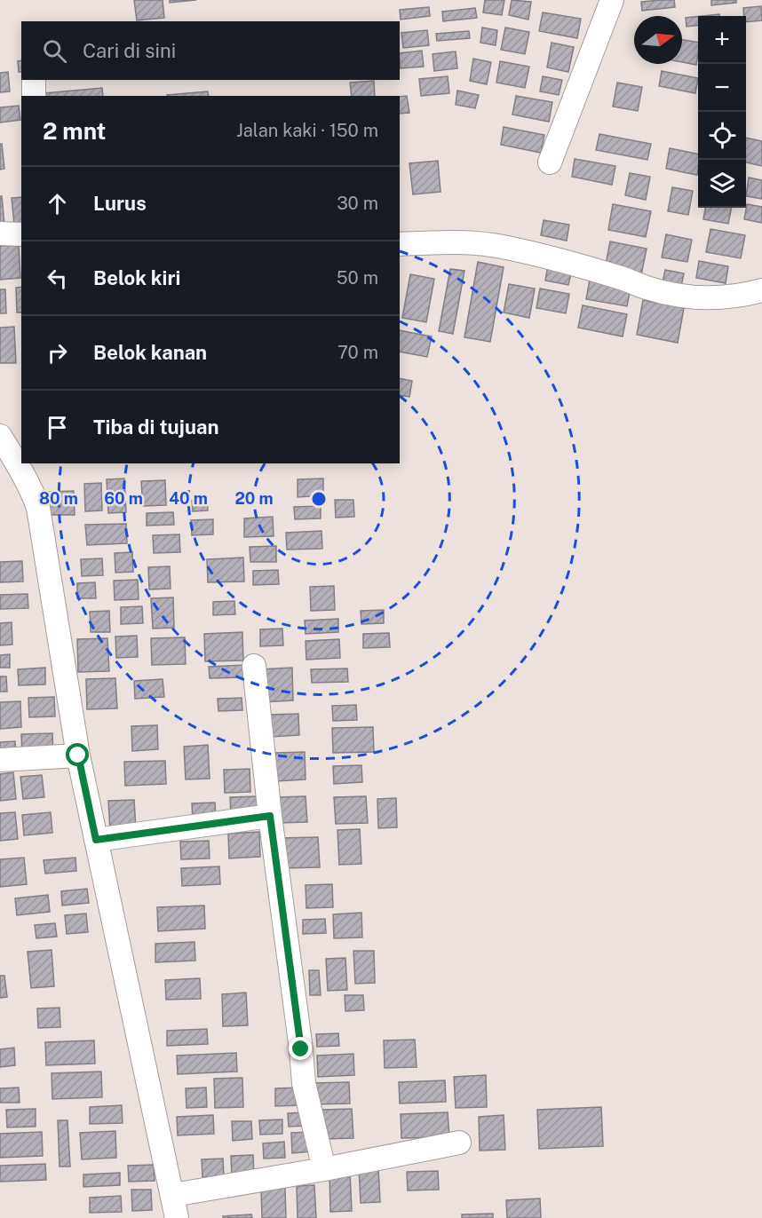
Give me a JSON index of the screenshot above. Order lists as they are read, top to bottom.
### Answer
{
  "north": "right",
  "page": {
    "map_buttons": ["+", "−"],
    "search": "Cari di sini",
    "heading": ["2 mnt", "Jalan kaki · 150 m"],
    "list": [
      ["Lurus", "30 m"],
      ["Belok kiri", "50 m"],
      ["Belok kanan", "70 m"],
      "Tiba di tujuan"
    ]
  },
  "rings": [
    "80 m",
    "60 m",
    "40 m",
    "20 m"
  ]
}
